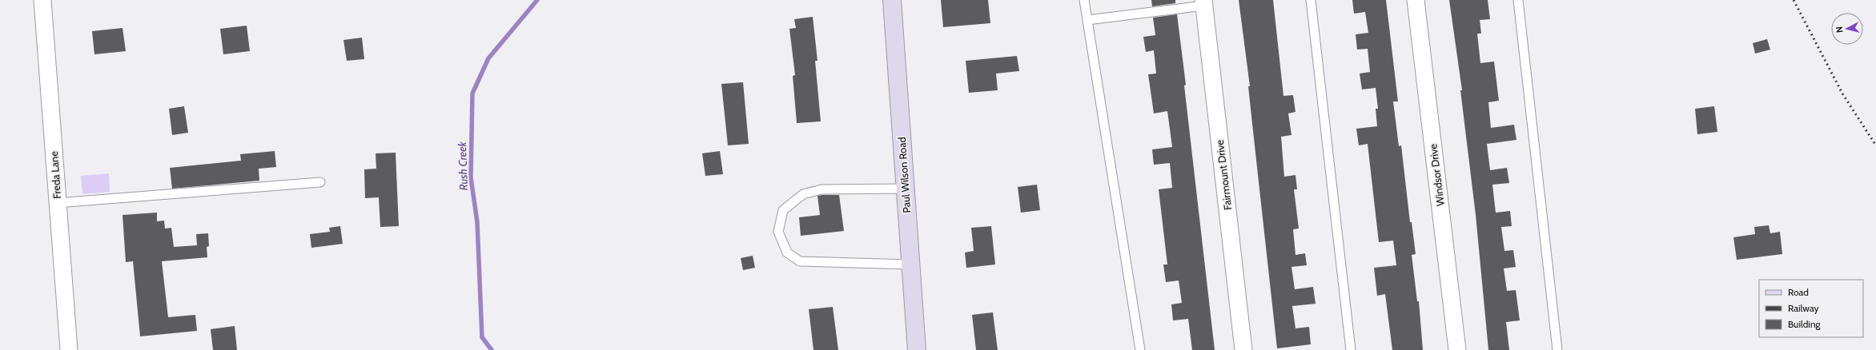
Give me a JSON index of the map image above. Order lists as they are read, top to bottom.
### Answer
{
  "streets": {
    "street": [
      "Freda Lane",
      "Paul Wilson Road",
      "Fairmount Drive",
      "Windsor Drive"
    ]
  },
  "water": ["Rush Creek"],
  "legend": ["Road", "Railway", "Building"],
  "north": "left"
}
